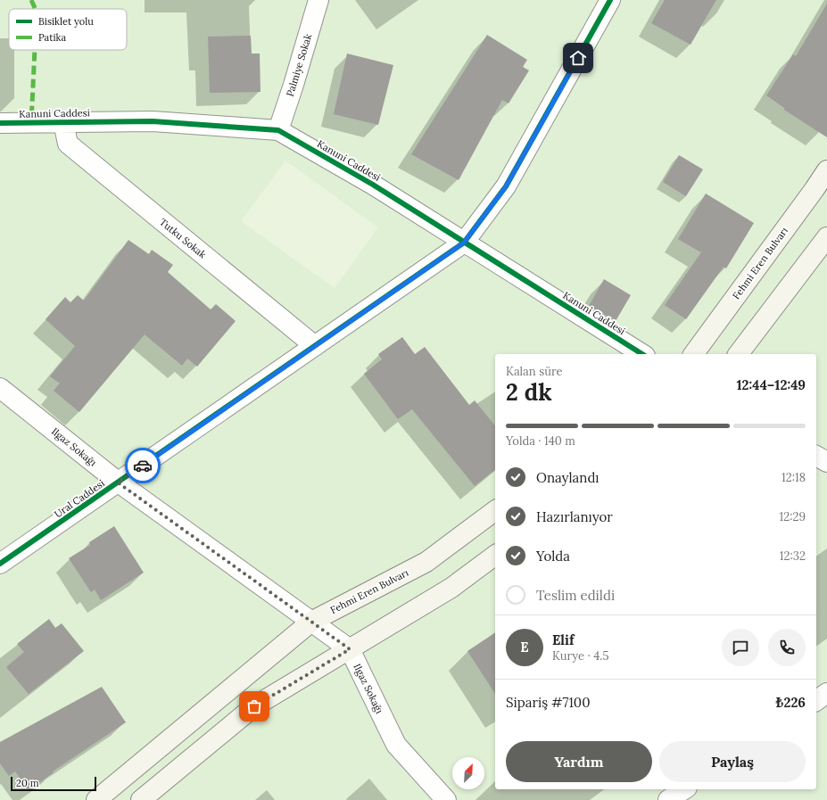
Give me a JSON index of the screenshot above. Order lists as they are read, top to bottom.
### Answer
{
  "streets": {
    "street": [
      "Palmiye Sokak",
      "Kanuni Caddesi",
      "Tutku Sokak",
      "Fehmi Eren Bulvarı",
      "Ilgaz Sokağı",
      "Ural Caddesi"
    ]
  },
  "crossings": [
    ["Palmiye Sokak", "Kanuni Caddesi"],
    ["Kanuni Caddesi", "Tutku Sokak"],
    ["Kanuni Caddesi", "Ural Caddesi"],
    ["Tutku Sokak", "Ural Caddesi"],
    ["Fehmi Eren Bulvarı", "Ilgaz Sokağı"],
    ["Ilgaz Sokağı", "Ural Caddesi"]
  ],
  "legend": ["Bisiklet yolu", "Patika"],
  "scale_bar": "20 m",
  "north": "top right",
  "page": {
    "heading": ["2 dk", "Kalan süre", "12:44–12:49"],
    "panel": [
      "Elif",
      "Kurye · 4.5",
      "Sipariş #7100",
      "₺226"
    ],
    "bar": "Yolda · 140 m",
    "list": [
      ["Onaylandı", "12:18"],
      ["Hazırlanıyor", "12:29"],
      ["Yolda", "12:32"],
      "Teslim edildi"
    ],
    "round": "E",
    "buttons": ["Yardım", "Paylaş"],
    "scale": "20 m"
  }
}
